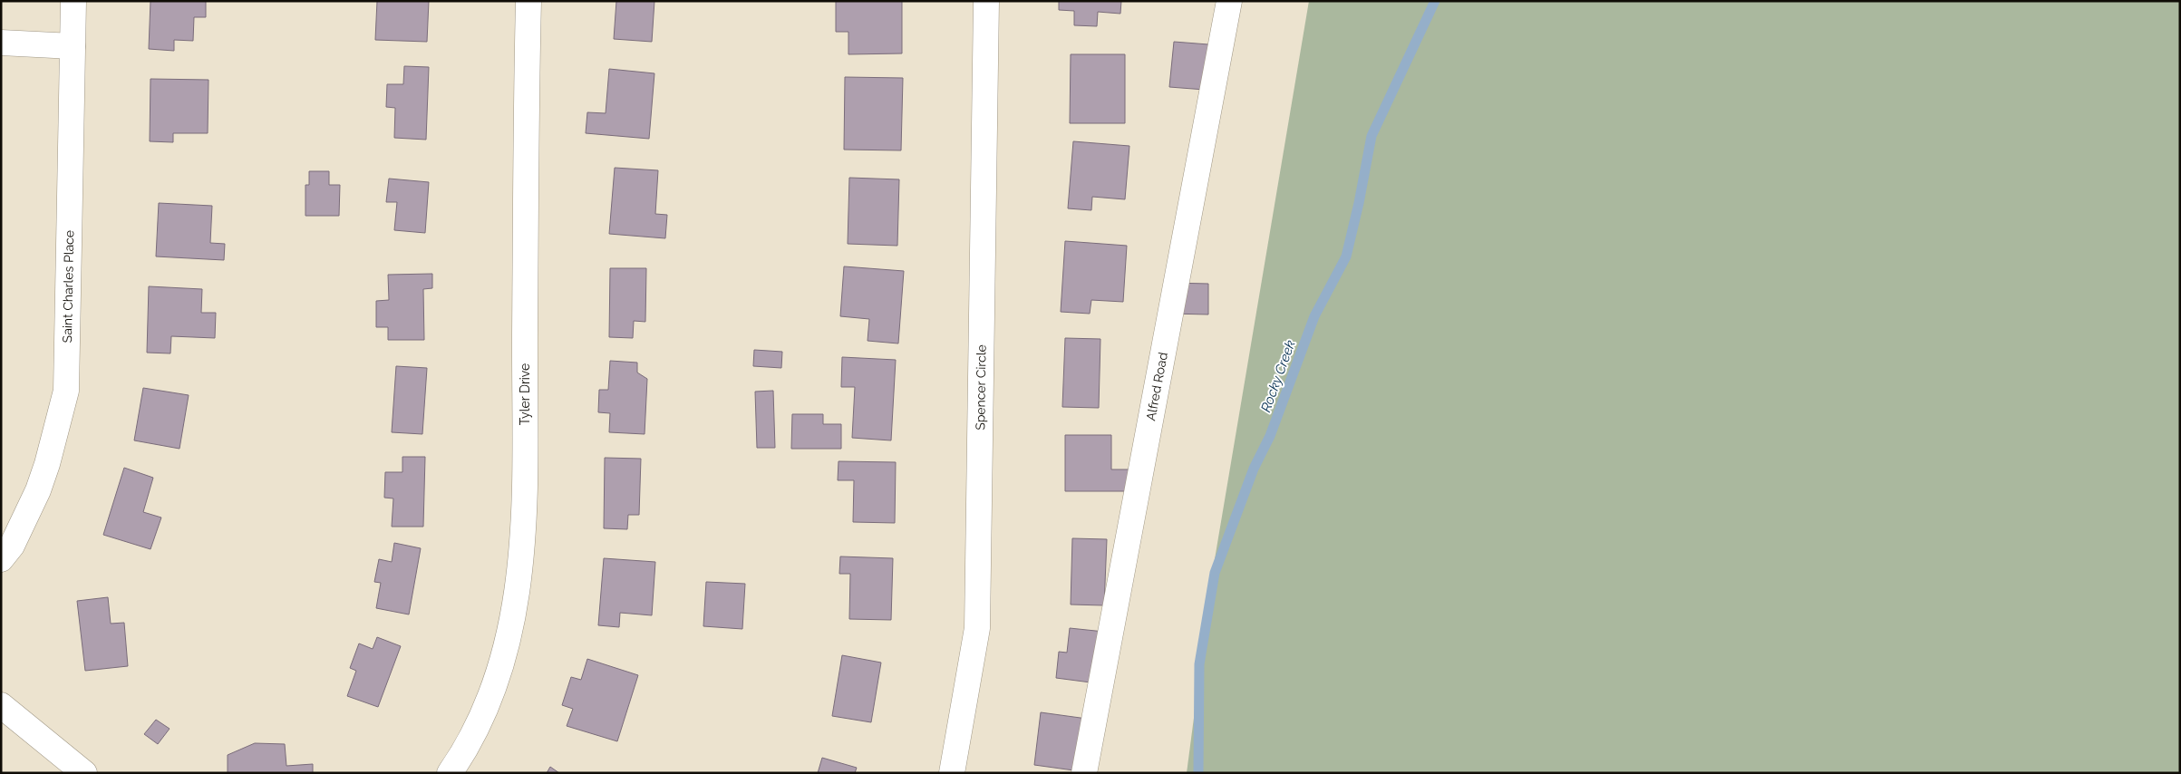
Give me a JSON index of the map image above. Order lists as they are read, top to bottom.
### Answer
{
  "streets": {
    "street": [
      "Saint Charles Place",
      "Alfred Road",
      "Spencer Circle",
      "Tyler Drive"
    ]
  },
  "water": ["Rocky Creek"]
}
